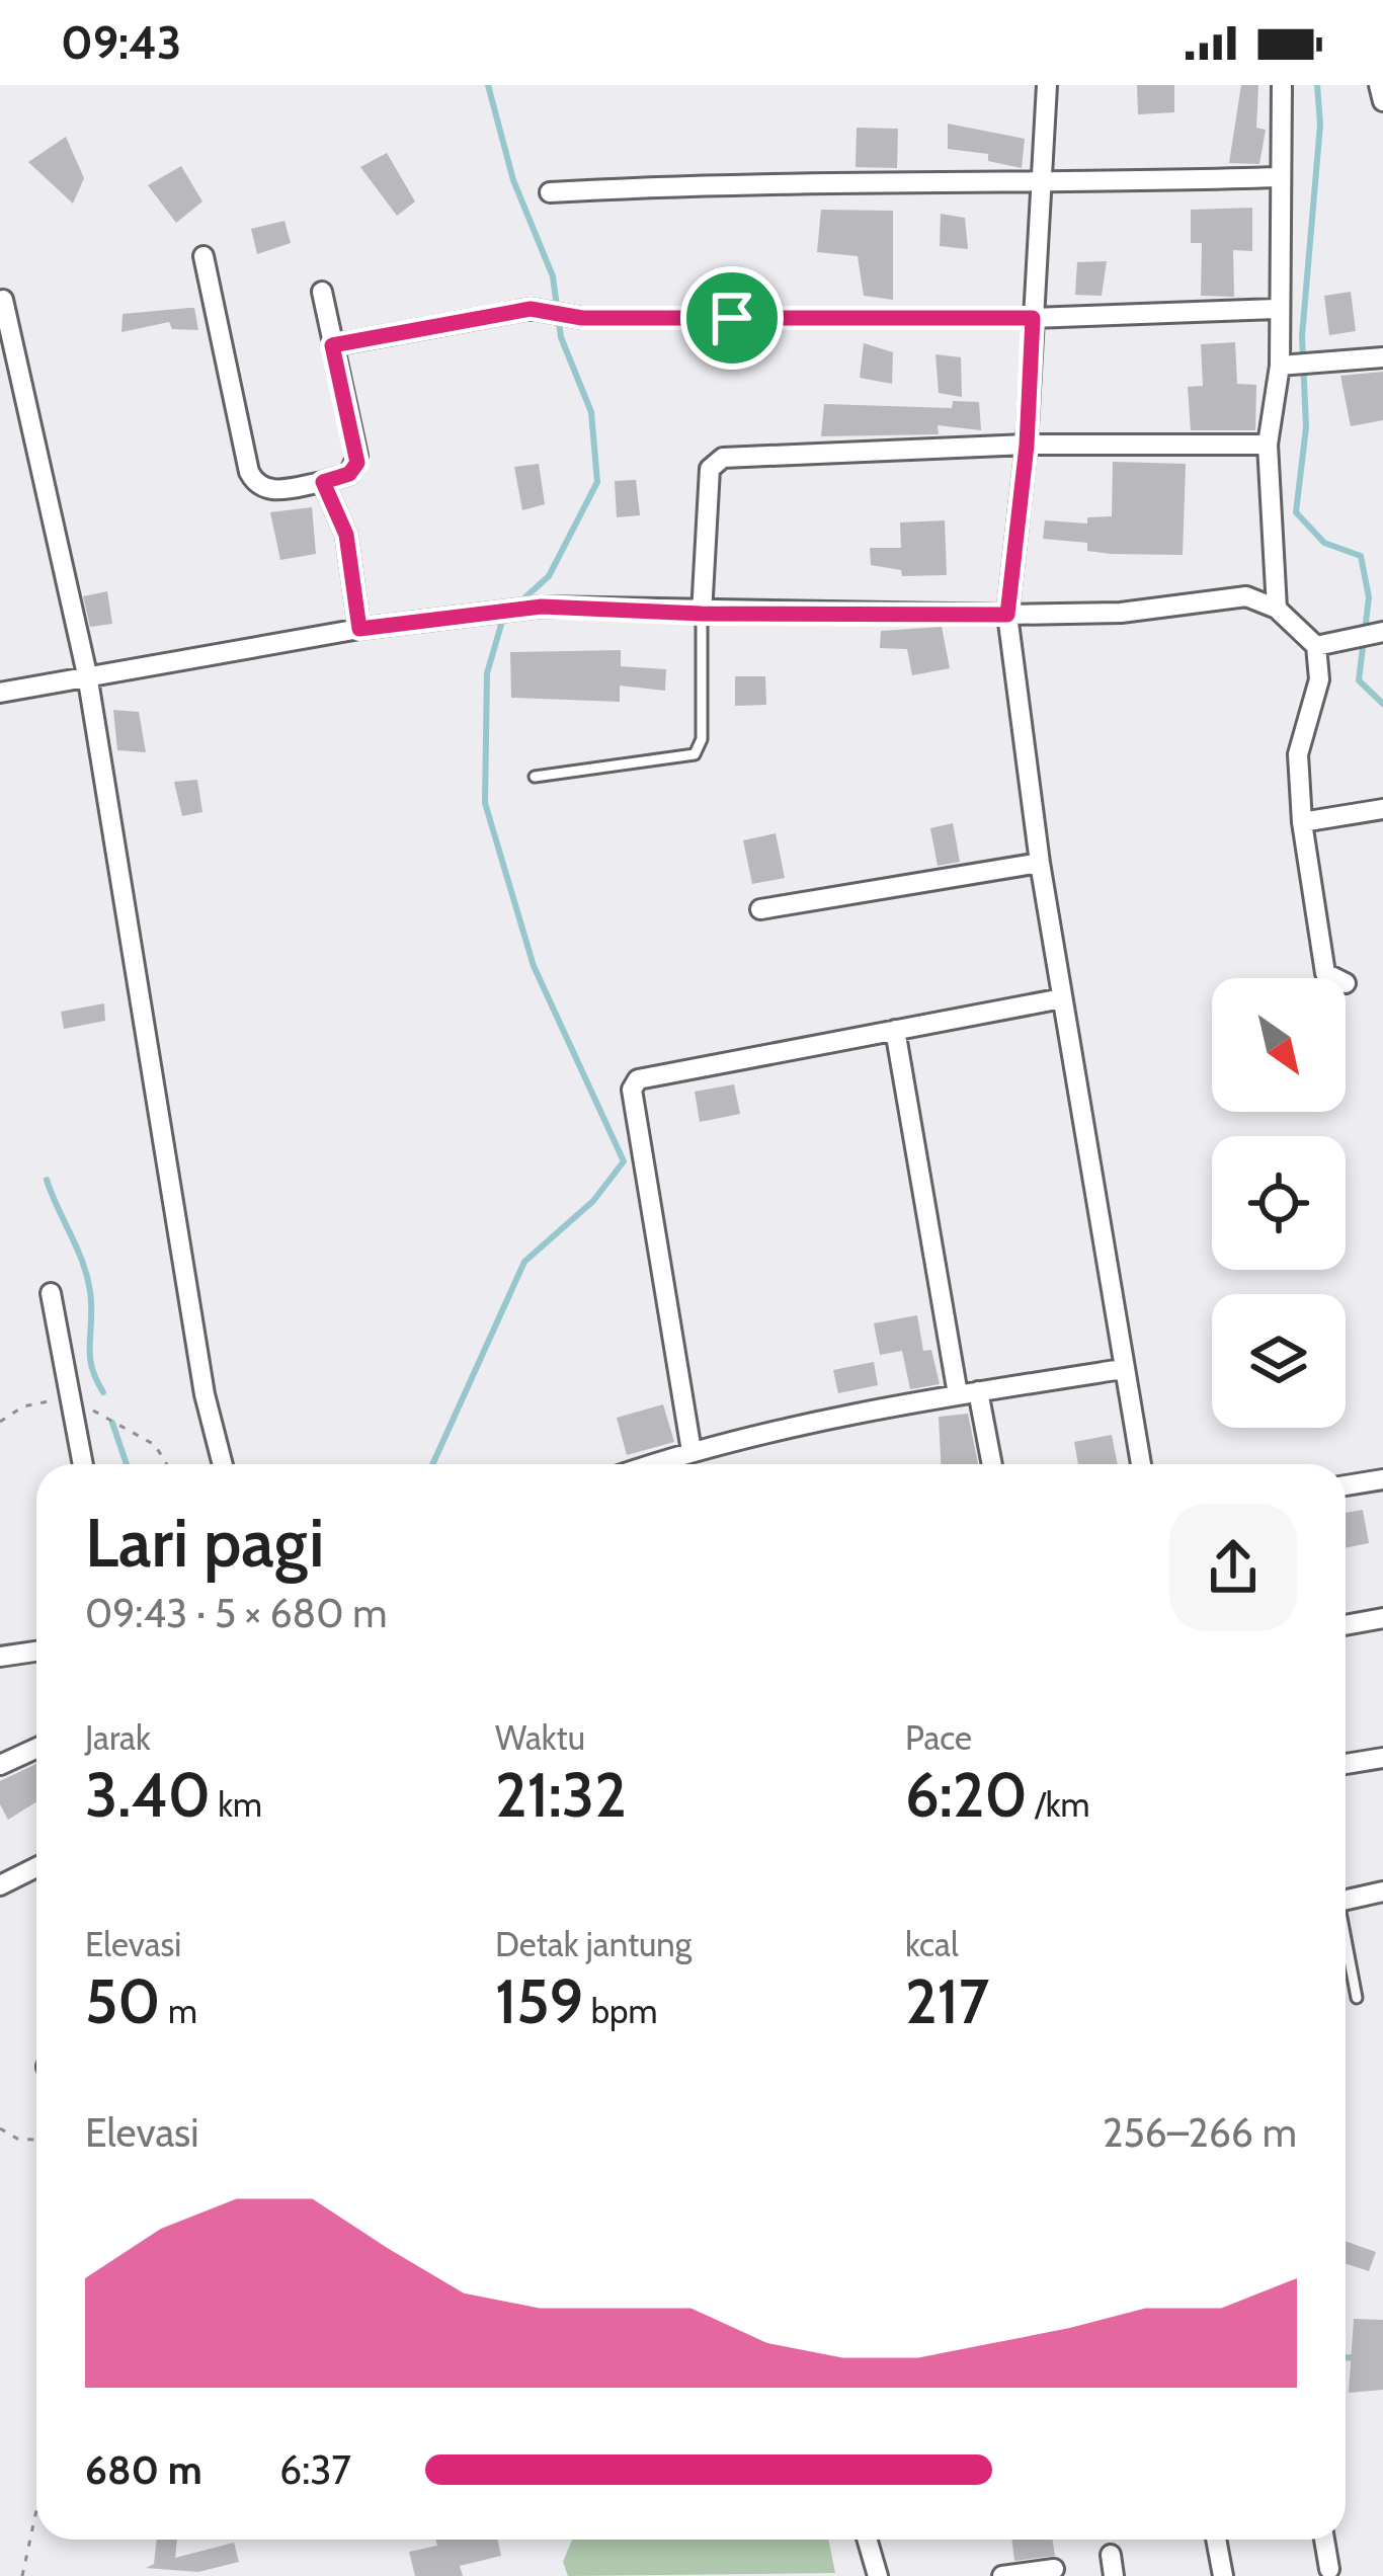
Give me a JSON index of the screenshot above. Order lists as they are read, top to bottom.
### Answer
{
  "north": "bottom right",
  "page": {
    "status": "09:43",
    "heading": ["Lari pagi", "09:43 · 5 × 680 m"],
    "stats": [
      ["Jarak", "3.40 km"],
      ["Waktu", "21:32"],
      ["Pace", "6:20 /km"],
      ["Elevasi", "50 m"],
      ["Detak jantung", "159 bpm"],
      ["kcal", "217"]
    ],
    "chart": ["Elevasi", "256–266 m"],
    "list": [
      {
        "name": "680 m",
        "note": "6:37"
      }
    ]
  }
}
